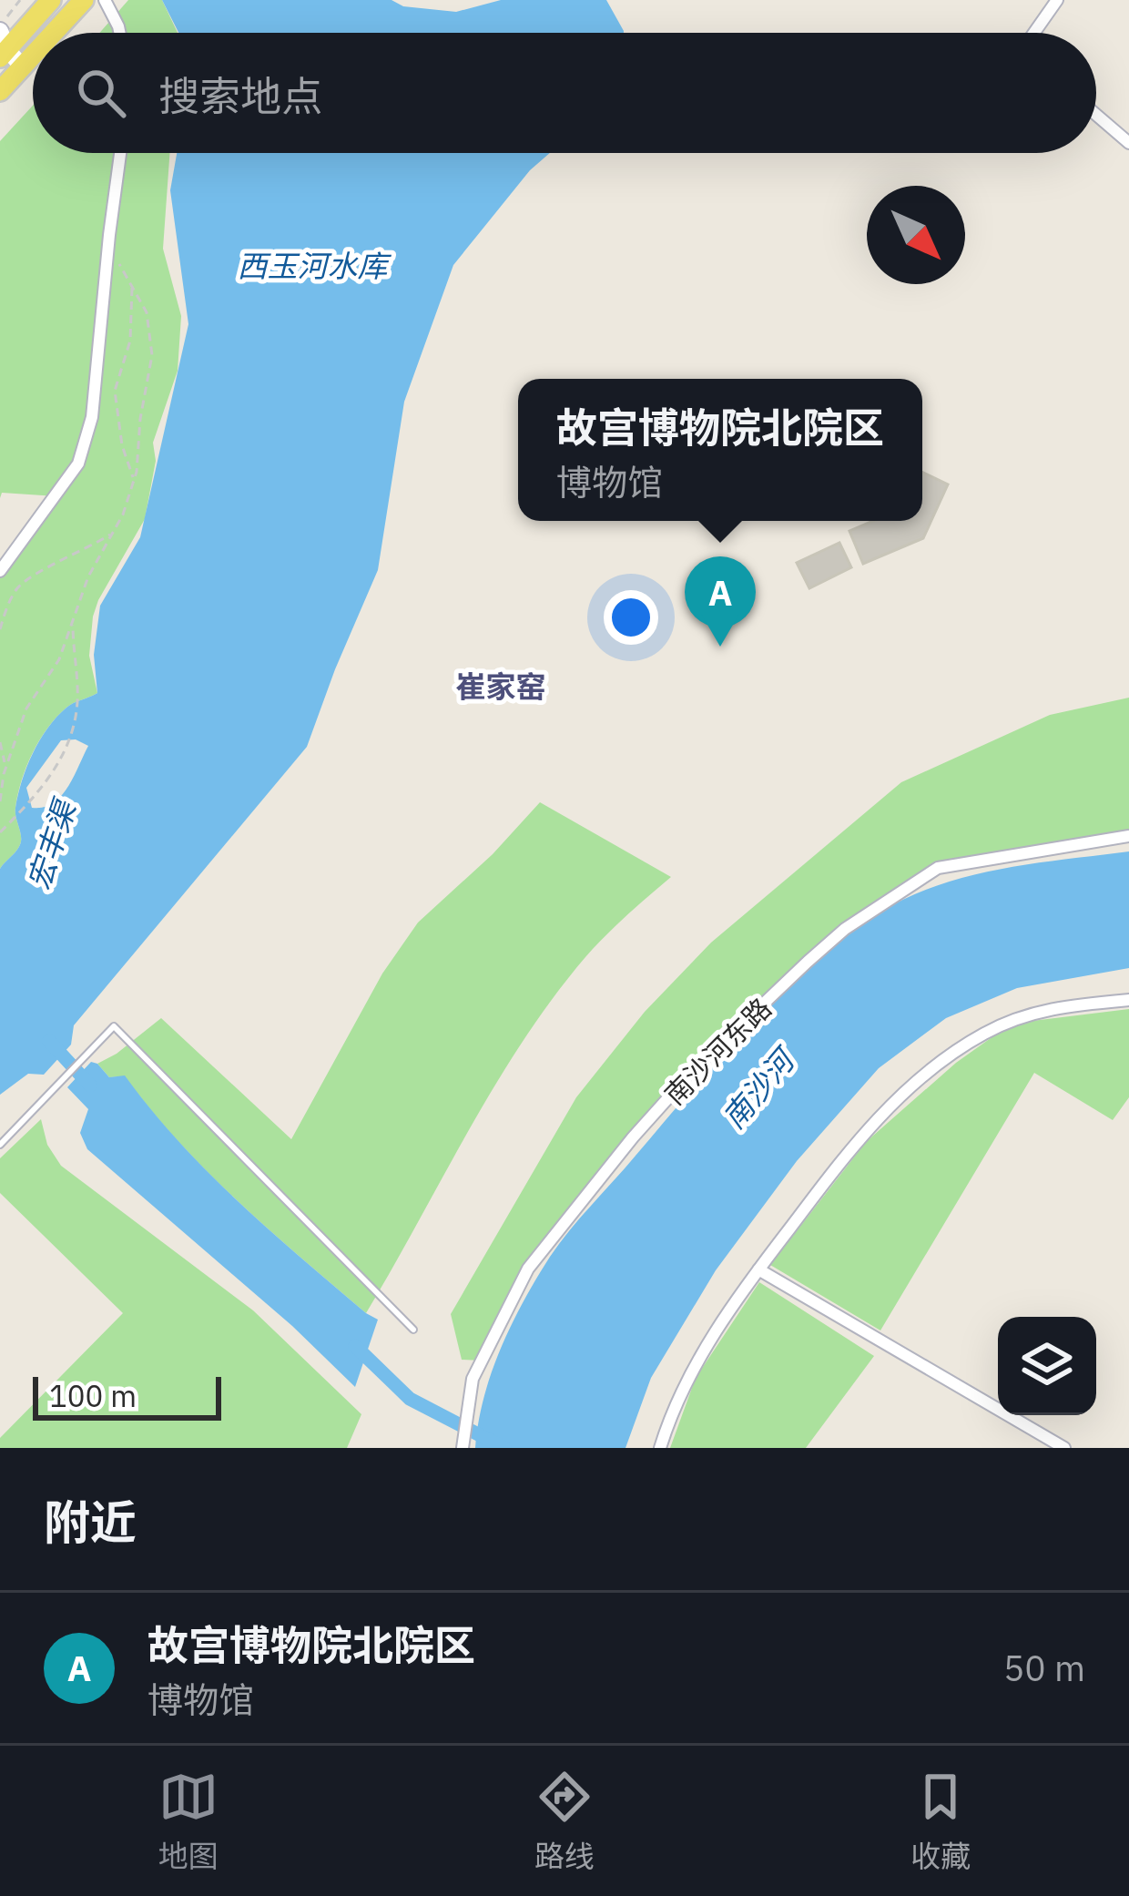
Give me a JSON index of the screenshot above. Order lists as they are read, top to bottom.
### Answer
{
  "streets": {
    "street": ["南沙河东路"]
  },
  "districts": ["崔家窑"],
  "water": ["西玉河水库", "宏丰渠", "南沙河"],
  "scale_bar": "100 m",
  "north": "bottom right",
  "page": {
    "search": "搜索地点",
    "popup": ["故宫博物院北院区", "博物馆"],
    "pins": "A",
    "scale": "100 m",
    "heading": "附近",
    "list": [
      {
        "mark": "A",
        "name": "故宫博物院北院区",
        "note": "博物馆",
        "value": "50 m"
      }
    ],
    "nav": ["地图", "路线", "收藏"]
  }
}
